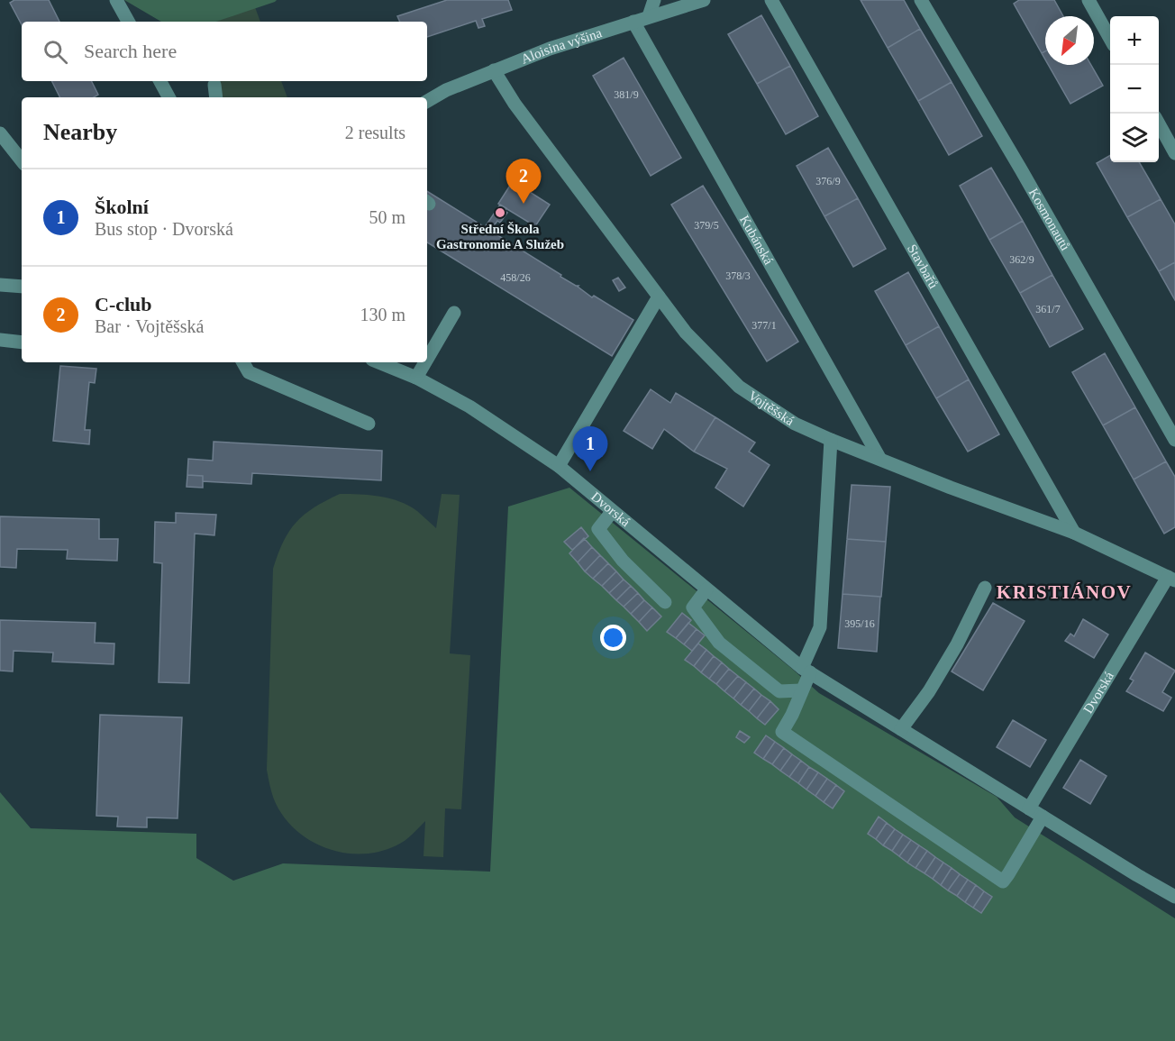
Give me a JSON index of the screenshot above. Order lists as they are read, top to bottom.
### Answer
{
  "streets": {
    "street": [
      "Aloisina výšina",
      "Kosmonautů",
      "Kubánská",
      "Stavbařů",
      "Vojtěšská",
      "Dvorská"
    ]
  },
  "crossings": [
    ["Aloisina výšina", "Kubánská"],
    ["Aloisina výšina", "Vojtěšská"],
    ["Kubánská", "Vojtěšská"],
    ["Stavbařů", "Vojtěšská"],
    ["Vojtěšská", "Dvorská"]
  ],
  "districts": ["KRISTIÁNOV"],
  "places": ["Střední Škola Gastronomie A Služeb"],
  "house_numbers": [
    "381/9",
    "376/9",
    "379/5",
    "362/9",
    "378/3",
    "458/26",
    "361/7",
    "377/1",
    "395/16"
  ],
  "north": "bottom left",
  "page": {
    "map_buttons": ["+", "−"],
    "search": "Search here",
    "heading": ["Nearby", "2 results"],
    "pins": ["2", "1"],
    "list": [
      {
        "mark": "1",
        "name": "Školní",
        "note": "Bus stop · Dvorská",
        "value": "50 m"
      },
      {
        "mark": "2",
        "name": "C-club",
        "note": "Bar · Vojtěšská",
        "value": "130 m"
      }
    ]
  }
}
